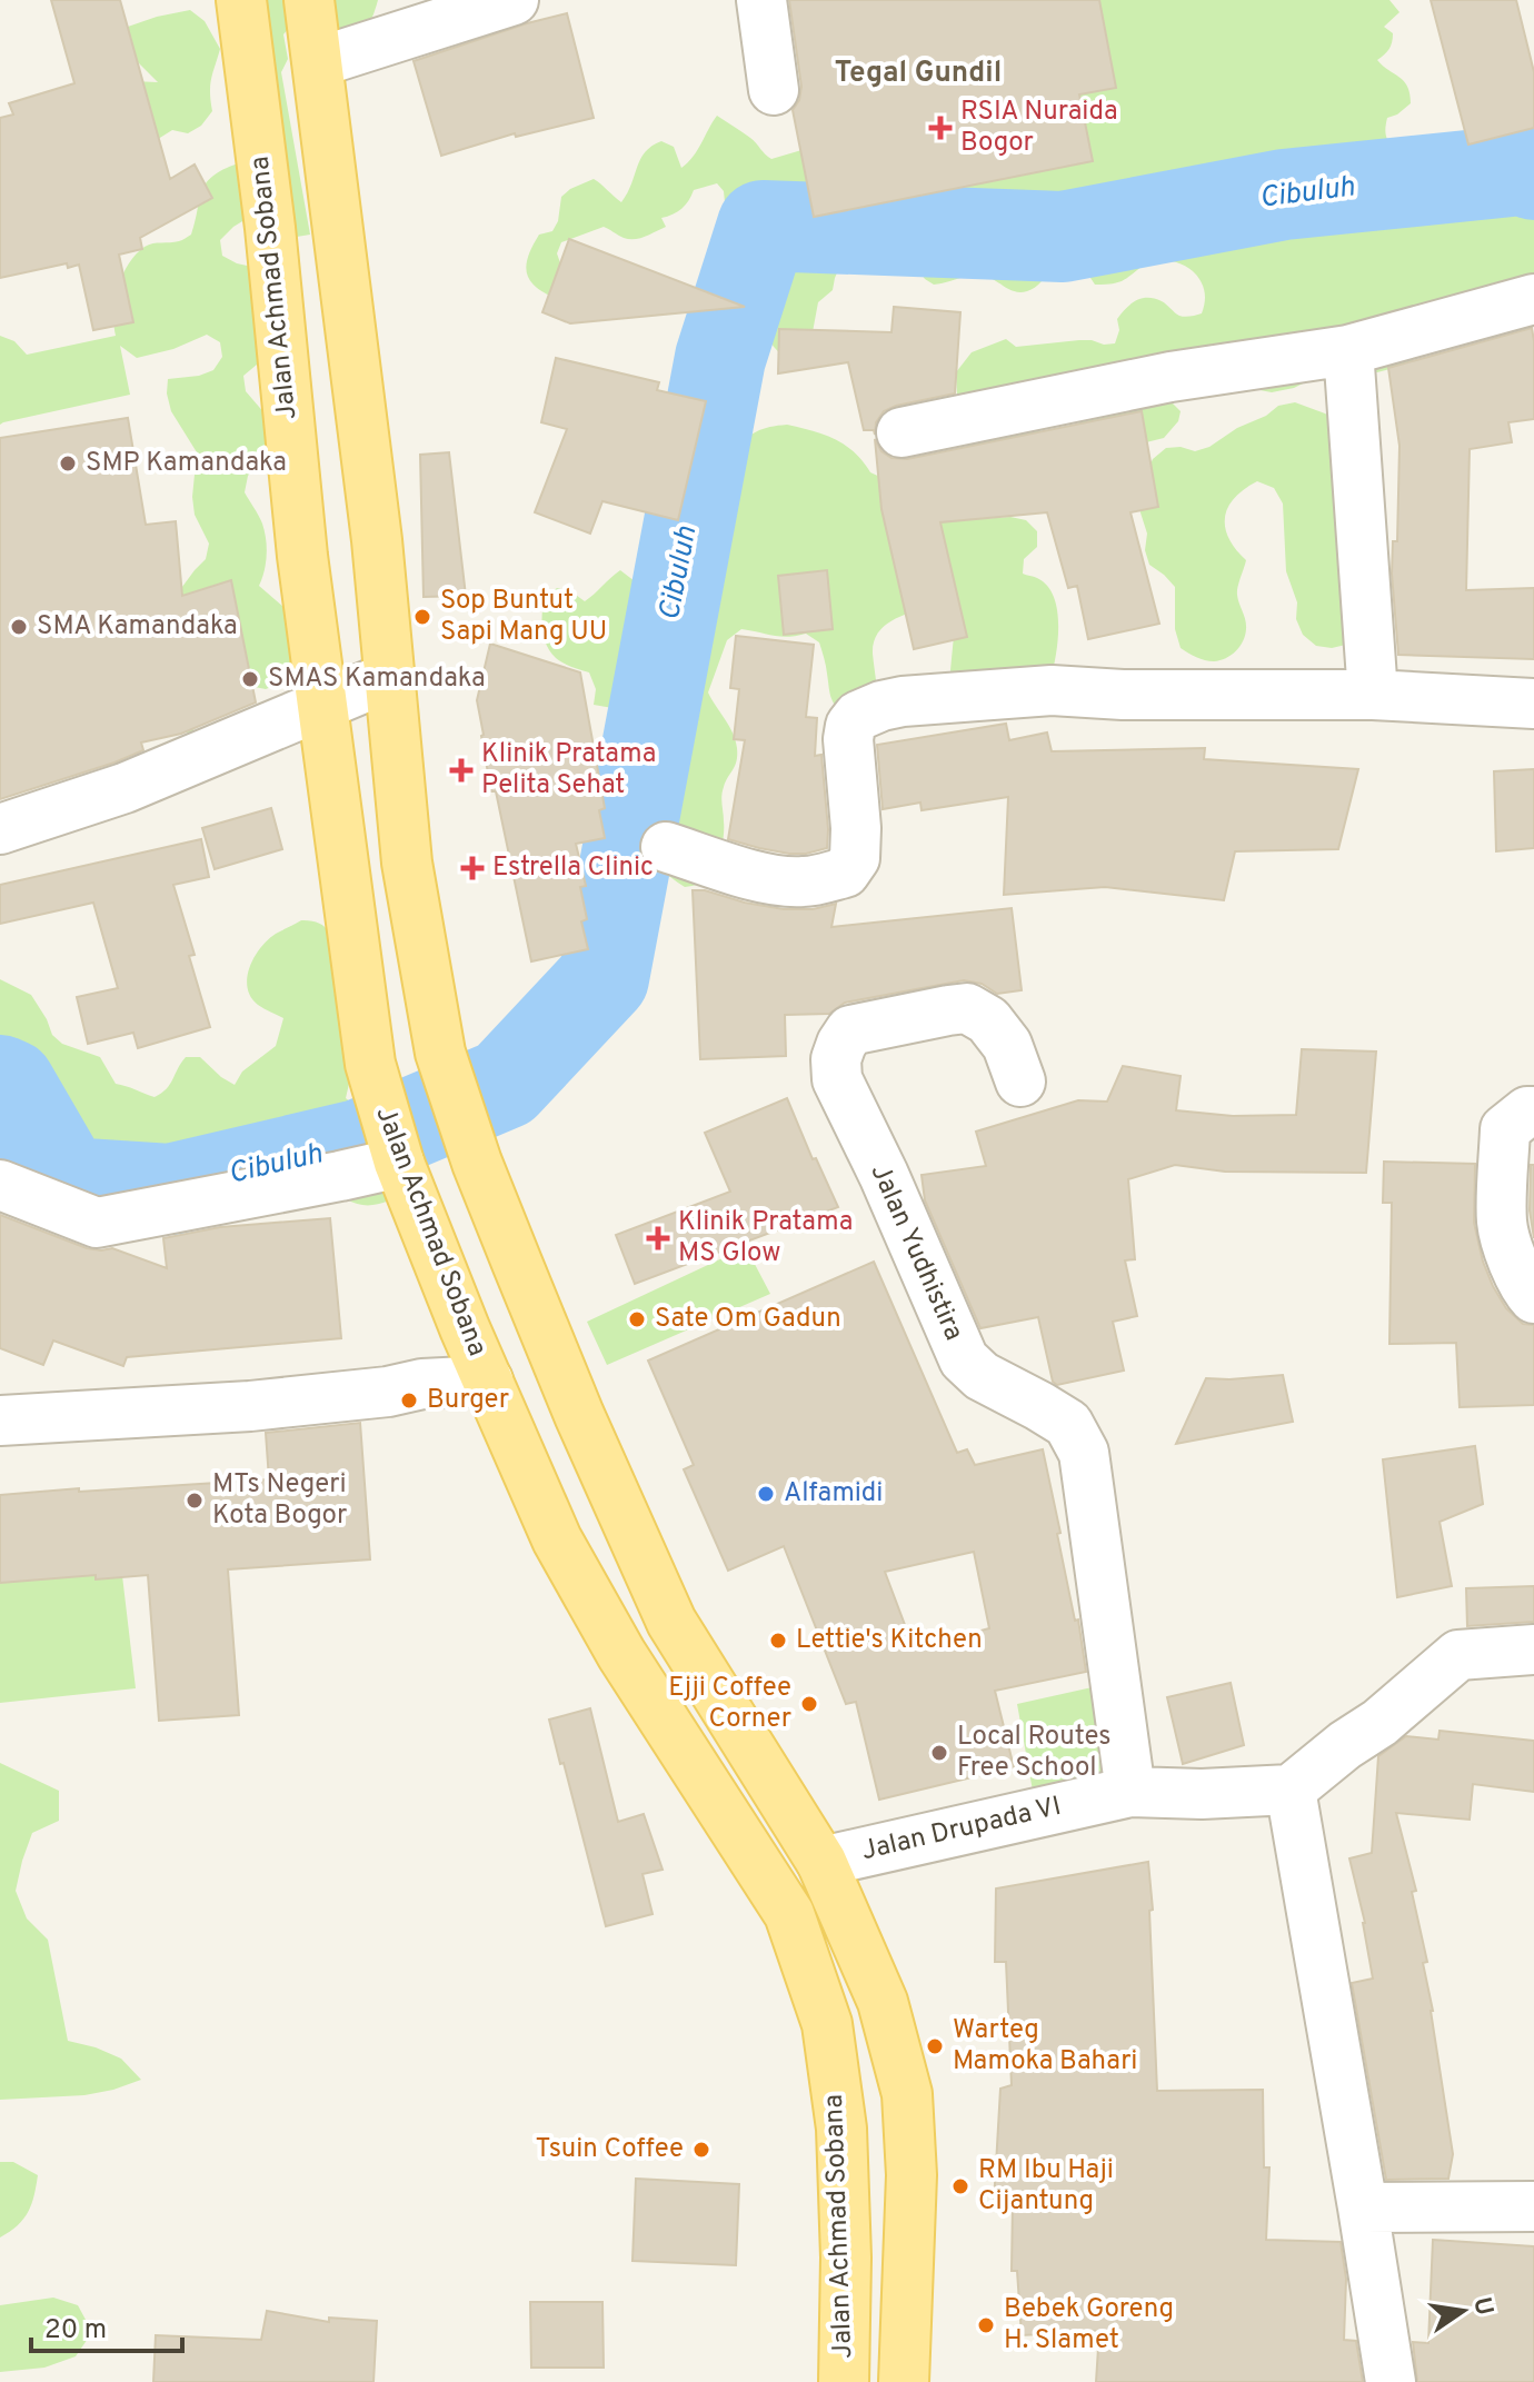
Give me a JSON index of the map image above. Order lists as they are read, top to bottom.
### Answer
{
  "streets": {
    "main road": ["Jalan Achmad Sobana"],
    "street": ["Jalan Yudhistira", "Jalan Drupada VI"]
  },
  "crossings": [
    ["Jalan Yudhistira", "Jalan Drupada VI"]
  ],
  "districts": ["Tegal Gundil"],
  "water": ["Cibuluh"],
  "places": {
    "health": [
      "RSIA Nuraida Bogor",
      "Klinik Pratama Pelita Sehat",
      "Estrella Clinic",
      "Klinik Pratama MS Glow"
    ],
    "other": [
      "SMP Kamandaka",
      "Sop Buntut Sapi Mang UU",
      "SMA Kamandaka",
      "SMAS Kamandaka",
      "Sate Om Gadun",
      "Burger",
      "Alfamidi",
      "MTs Negeri Kota Bogor",
      "Lettie's Kitchen",
      "Ejji Coffee Corner",
      "Local Routes Free School",
      "Warteg Mamoka Bahari",
      "Tsuin Coffee",
      "RM Ibu Haji Cijantung",
      "Bebek Goreng H. Slamet"
    ]
  },
  "scale_bar": "20 m",
  "north": "right"
}
